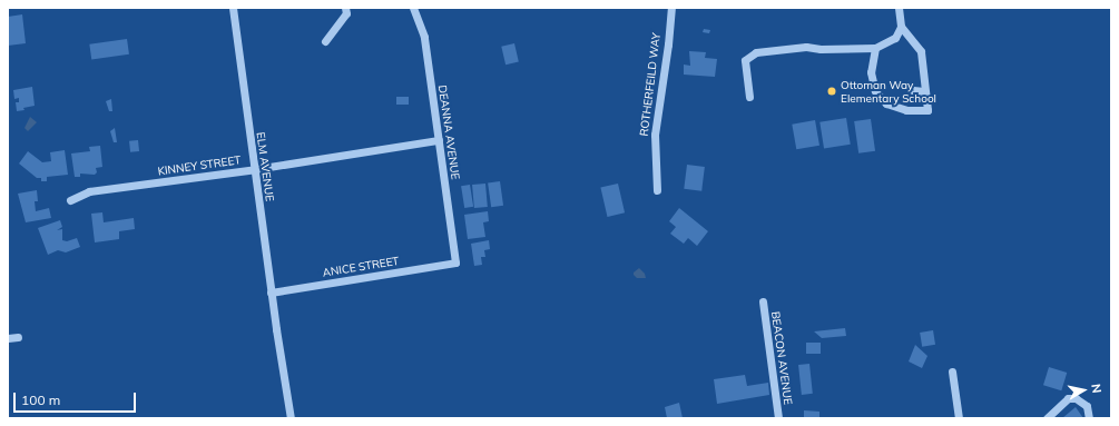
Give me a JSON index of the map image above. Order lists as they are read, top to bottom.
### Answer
{
  "streets": {
    "street": [
      "ROTHERFEILD WAY",
      "DEANNA AVENUE",
      "KINNEY STREET",
      "ELM AVENUE",
      "ANICE STREET",
      "BEACON AVENUE"
    ]
  },
  "crossings": [
    ["DEANNA AVENUE", "KINNEY STREET"],
    ["DEANNA AVENUE", "ANICE STREET"],
    ["KINNEY STREET", "ELM AVENUE"],
    ["ELM AVENUE", "ANICE STREET"]
  ],
  "places": ["Ottoman Way Elementary School"],
  "scale_bar": "100 m",
  "north": "right"
}
